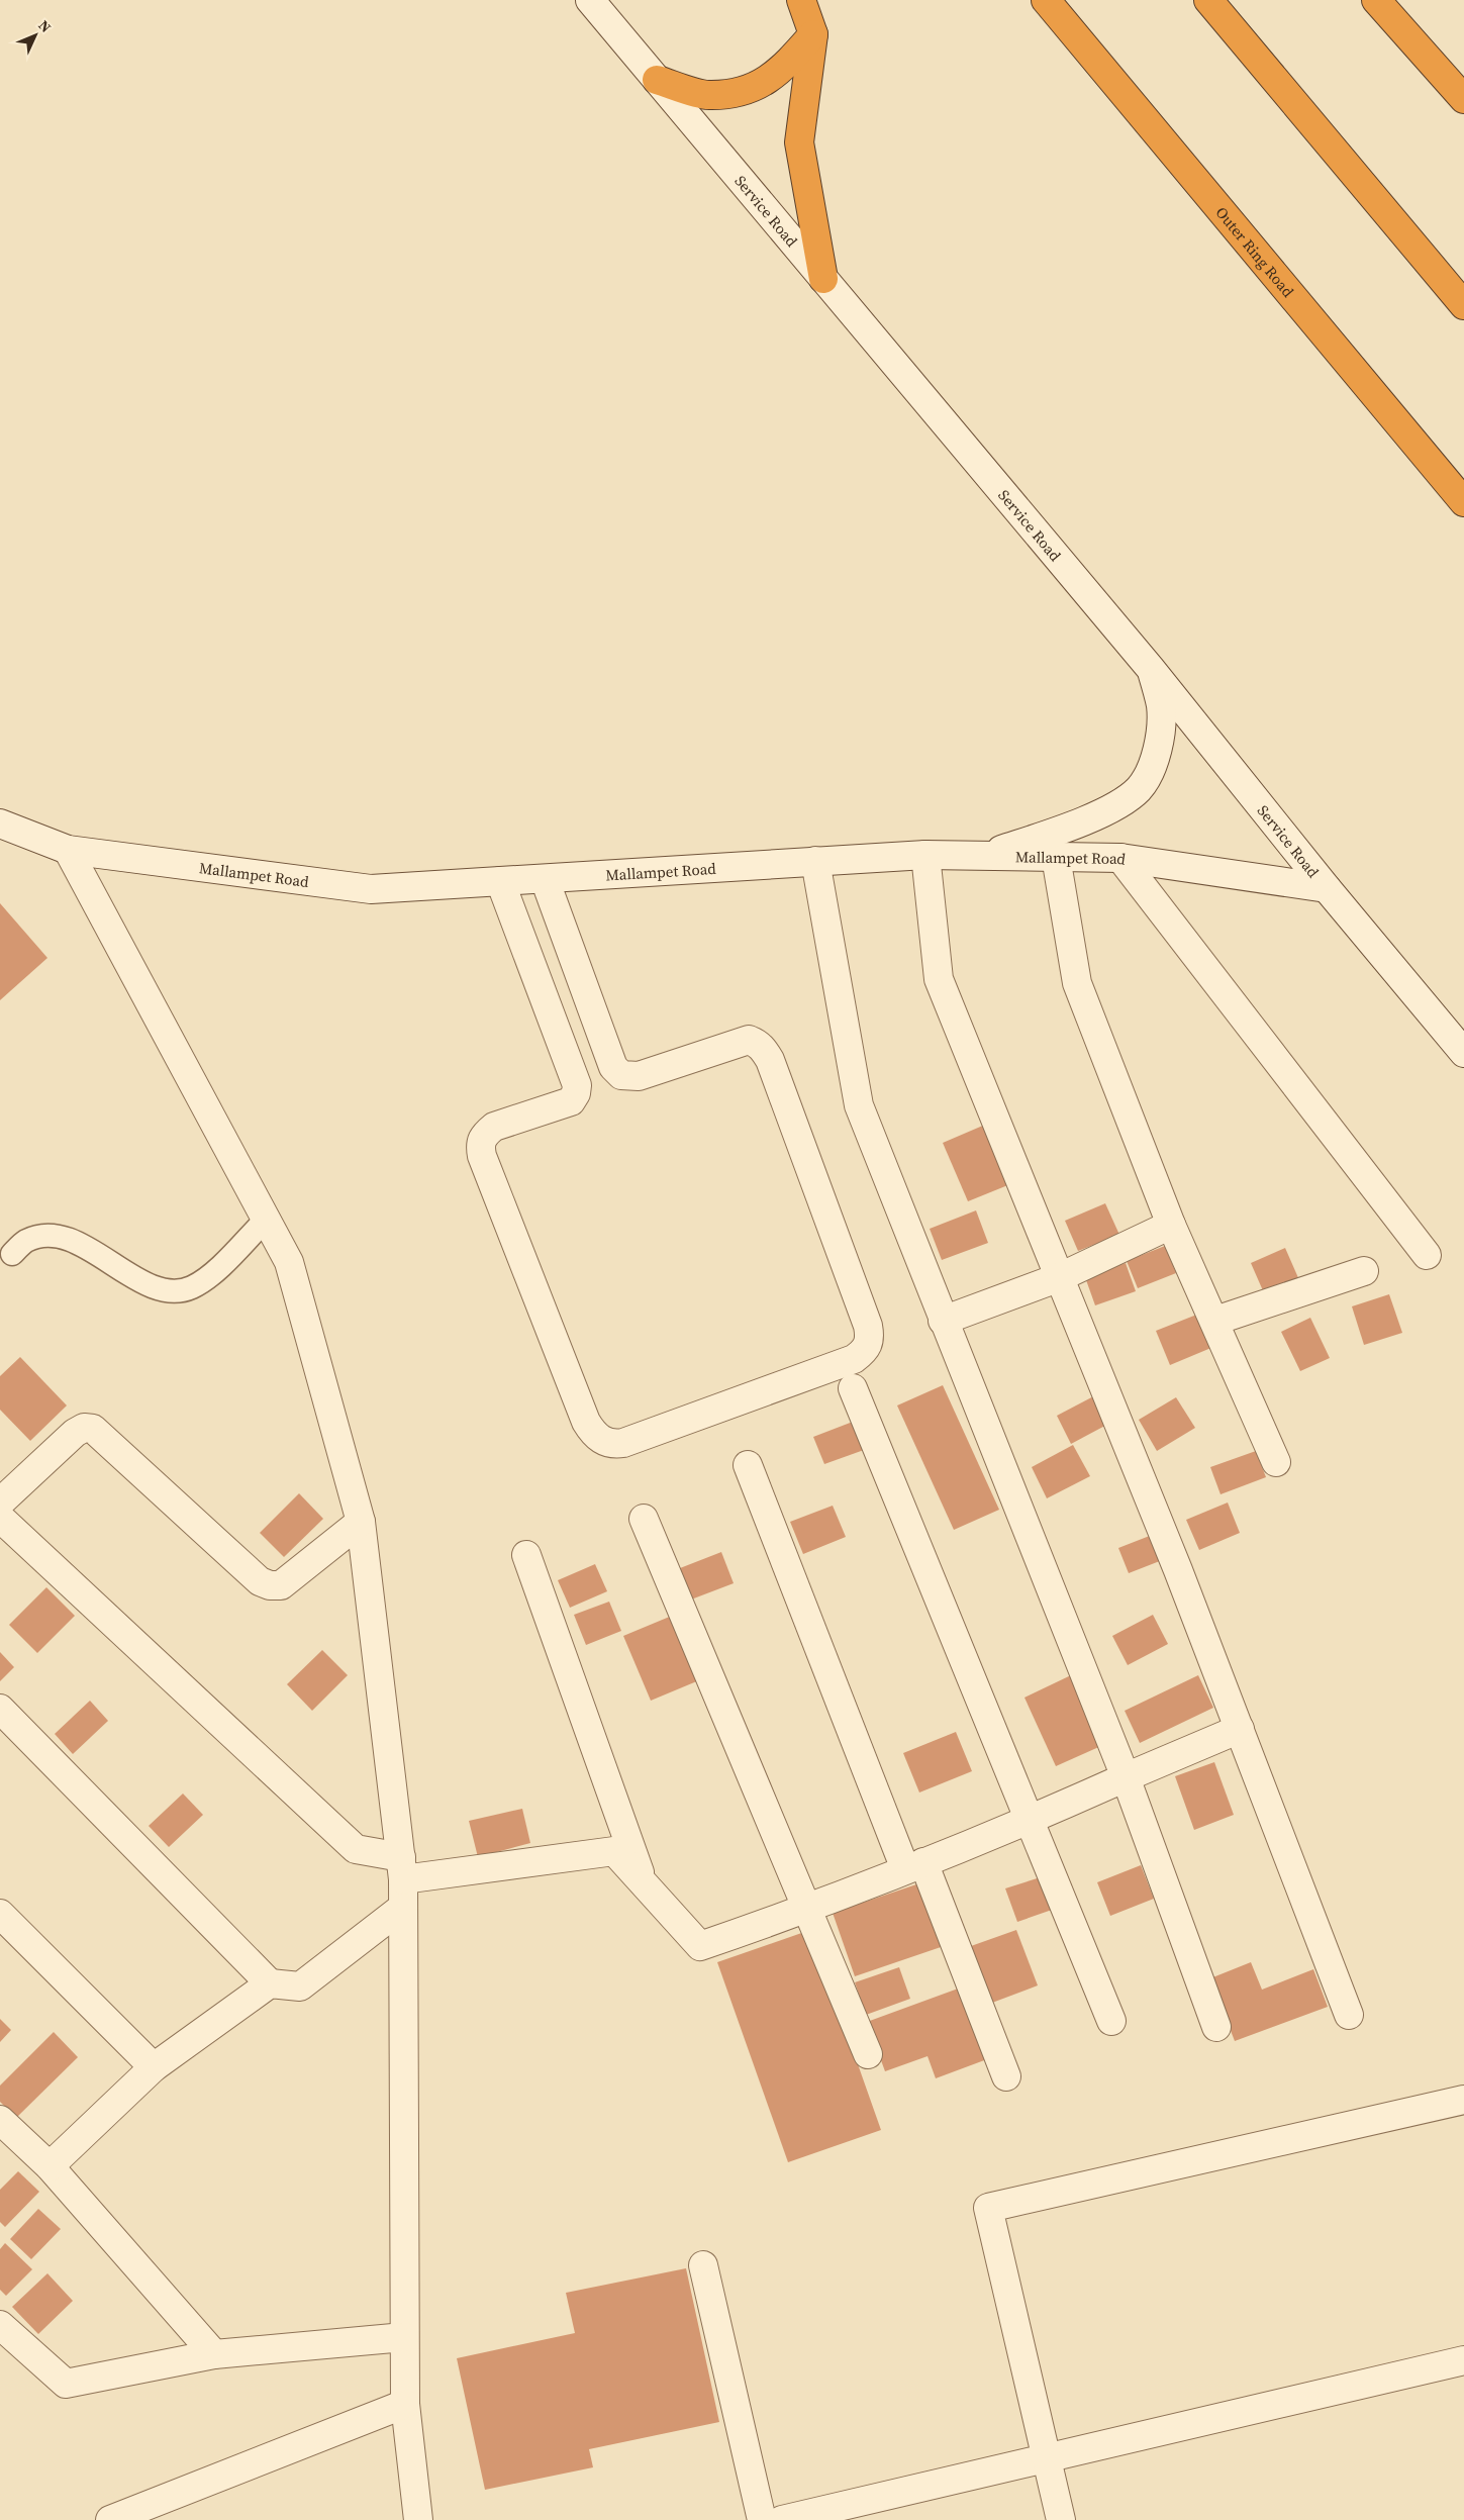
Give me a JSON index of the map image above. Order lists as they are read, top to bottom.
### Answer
{
  "streets": {
    "highway": ["Outer Ring Road"],
    "street": ["Service Road", "Mallampet Road"]
  },
  "crossings": [
    ["Service Road", "Mallampet Road"]
  ],
  "north": "top right"
}
